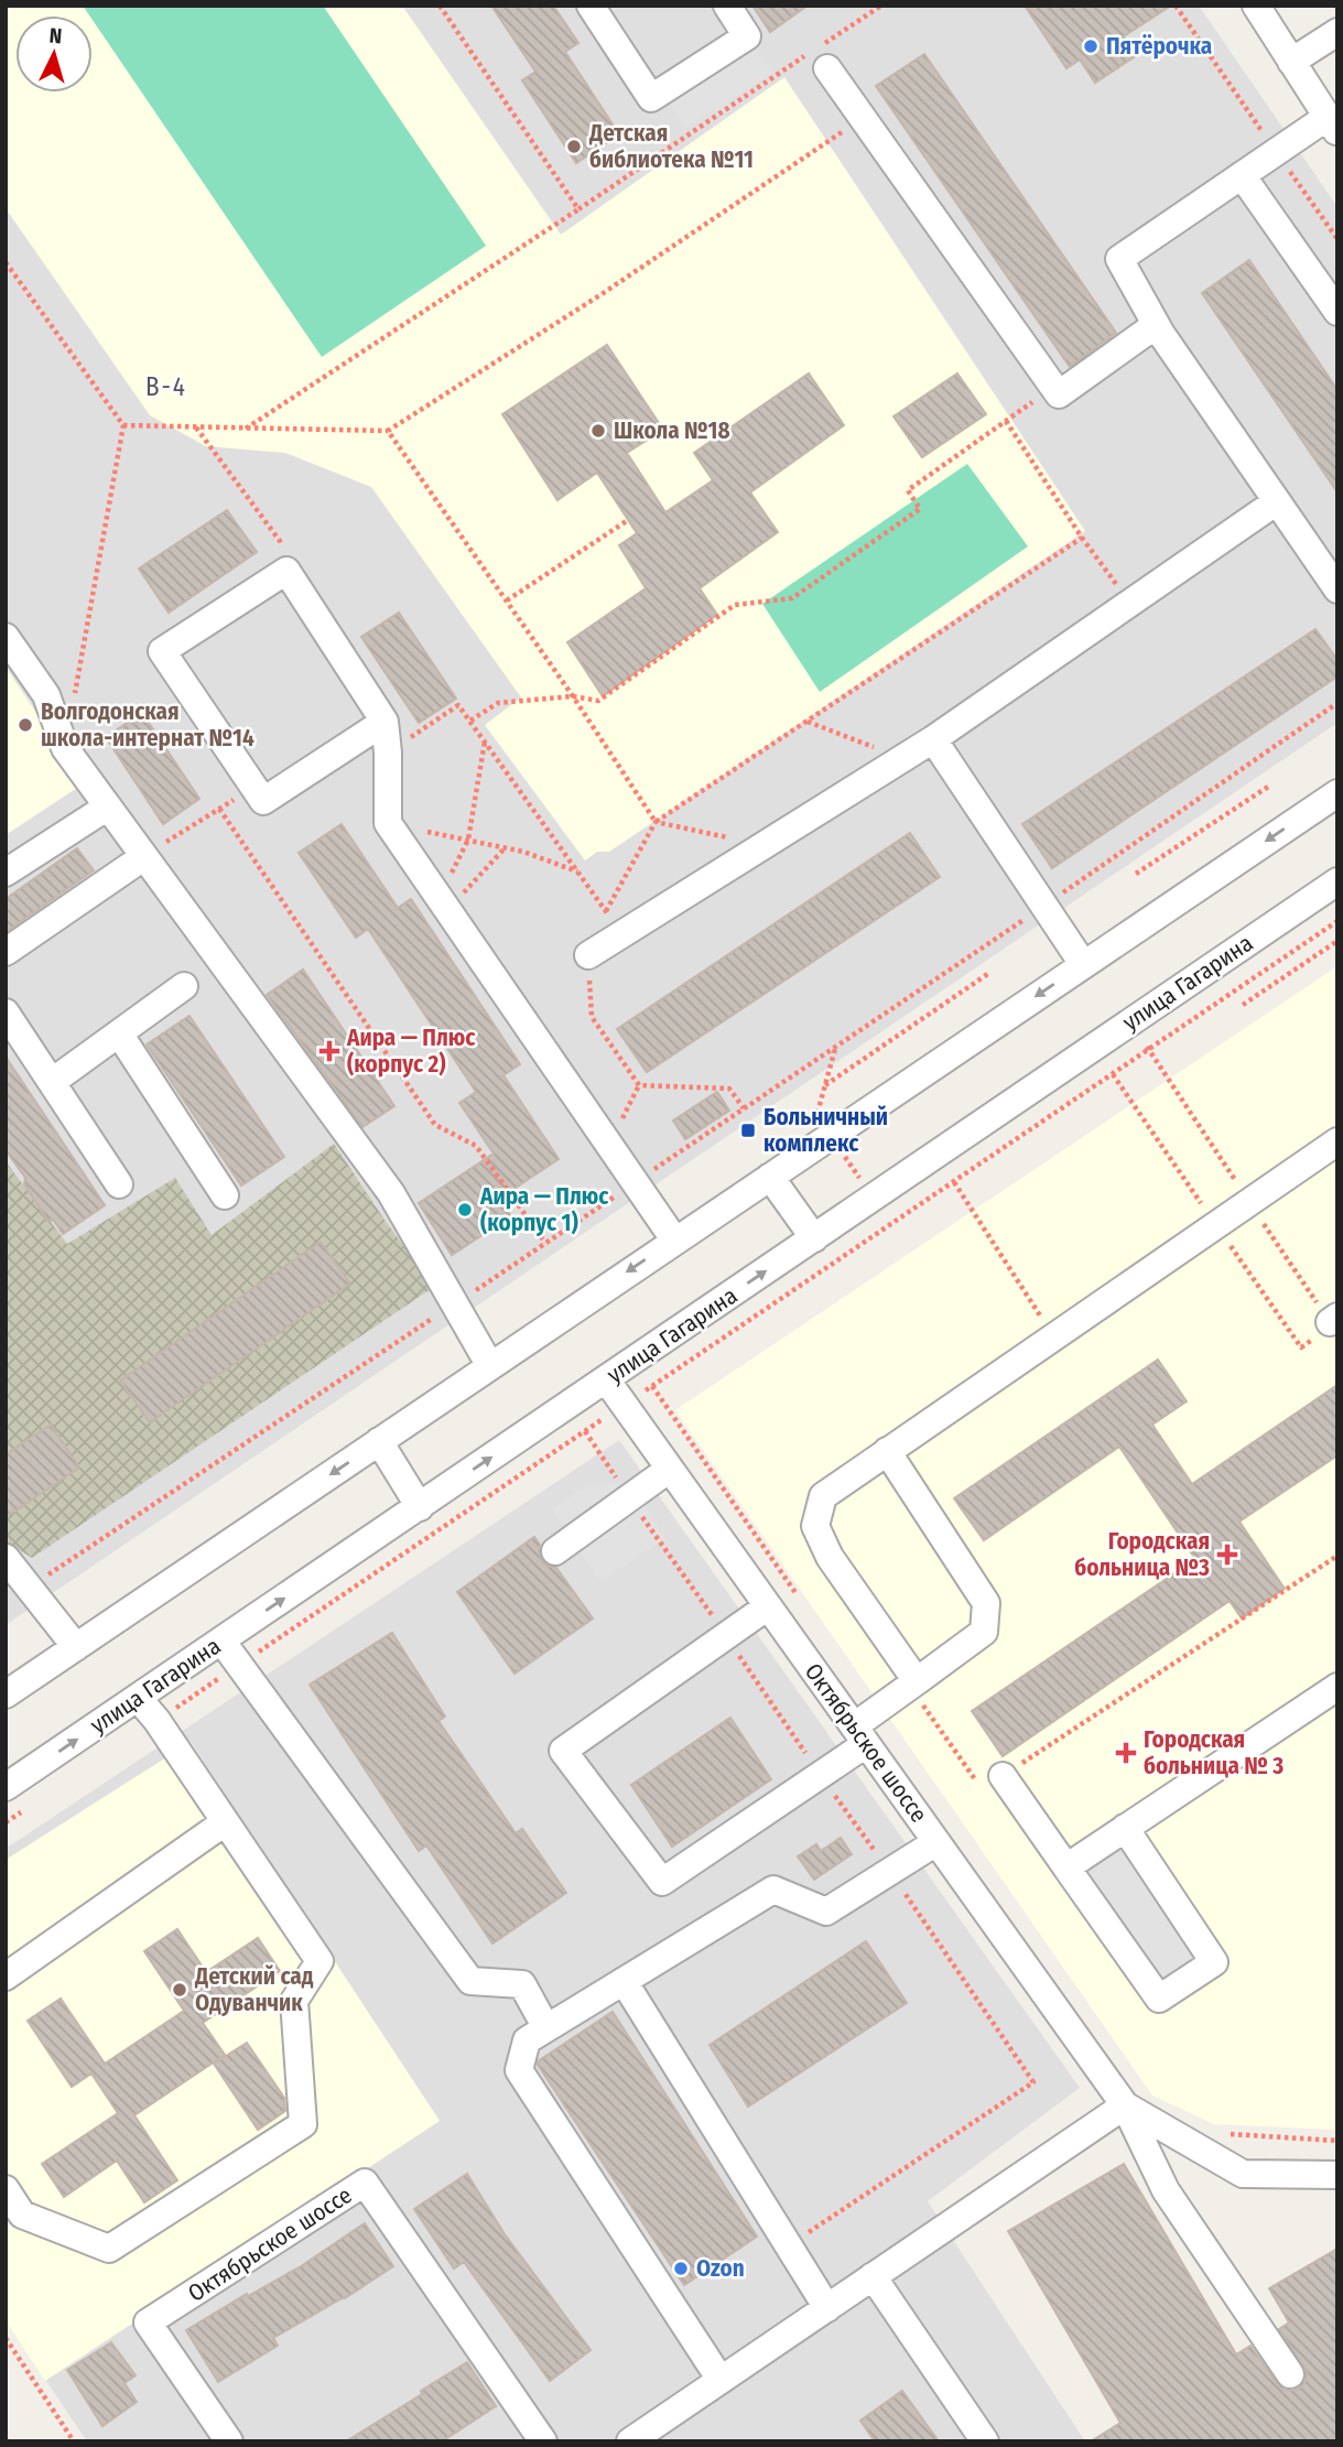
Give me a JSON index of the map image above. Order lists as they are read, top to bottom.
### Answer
{
  "streets": {
    "street": ["улица Гагарина", "Октябрьское шоссе"]
  },
  "crossings": [
    ["улица Гагарина", "Октябрьское шоссе"]
  ],
  "districts": ["В-4"],
  "places": {
    "other": [
      "Пятёрочка",
      "Детская библиотека №11",
      "Школа №18",
      "Волгодонская школа-интернат №14",
      "Аира — Плюс (корпус 1)",
      "Детский сад Одуванчик",
      "Ozon"
    ],
    "health": ["Аира — Плюс (корпус 2)", "Городская больница №3", "Городская больница № 3"],
    "transit": ["Больничный комплекс"]
  },
  "north": "top"
}
